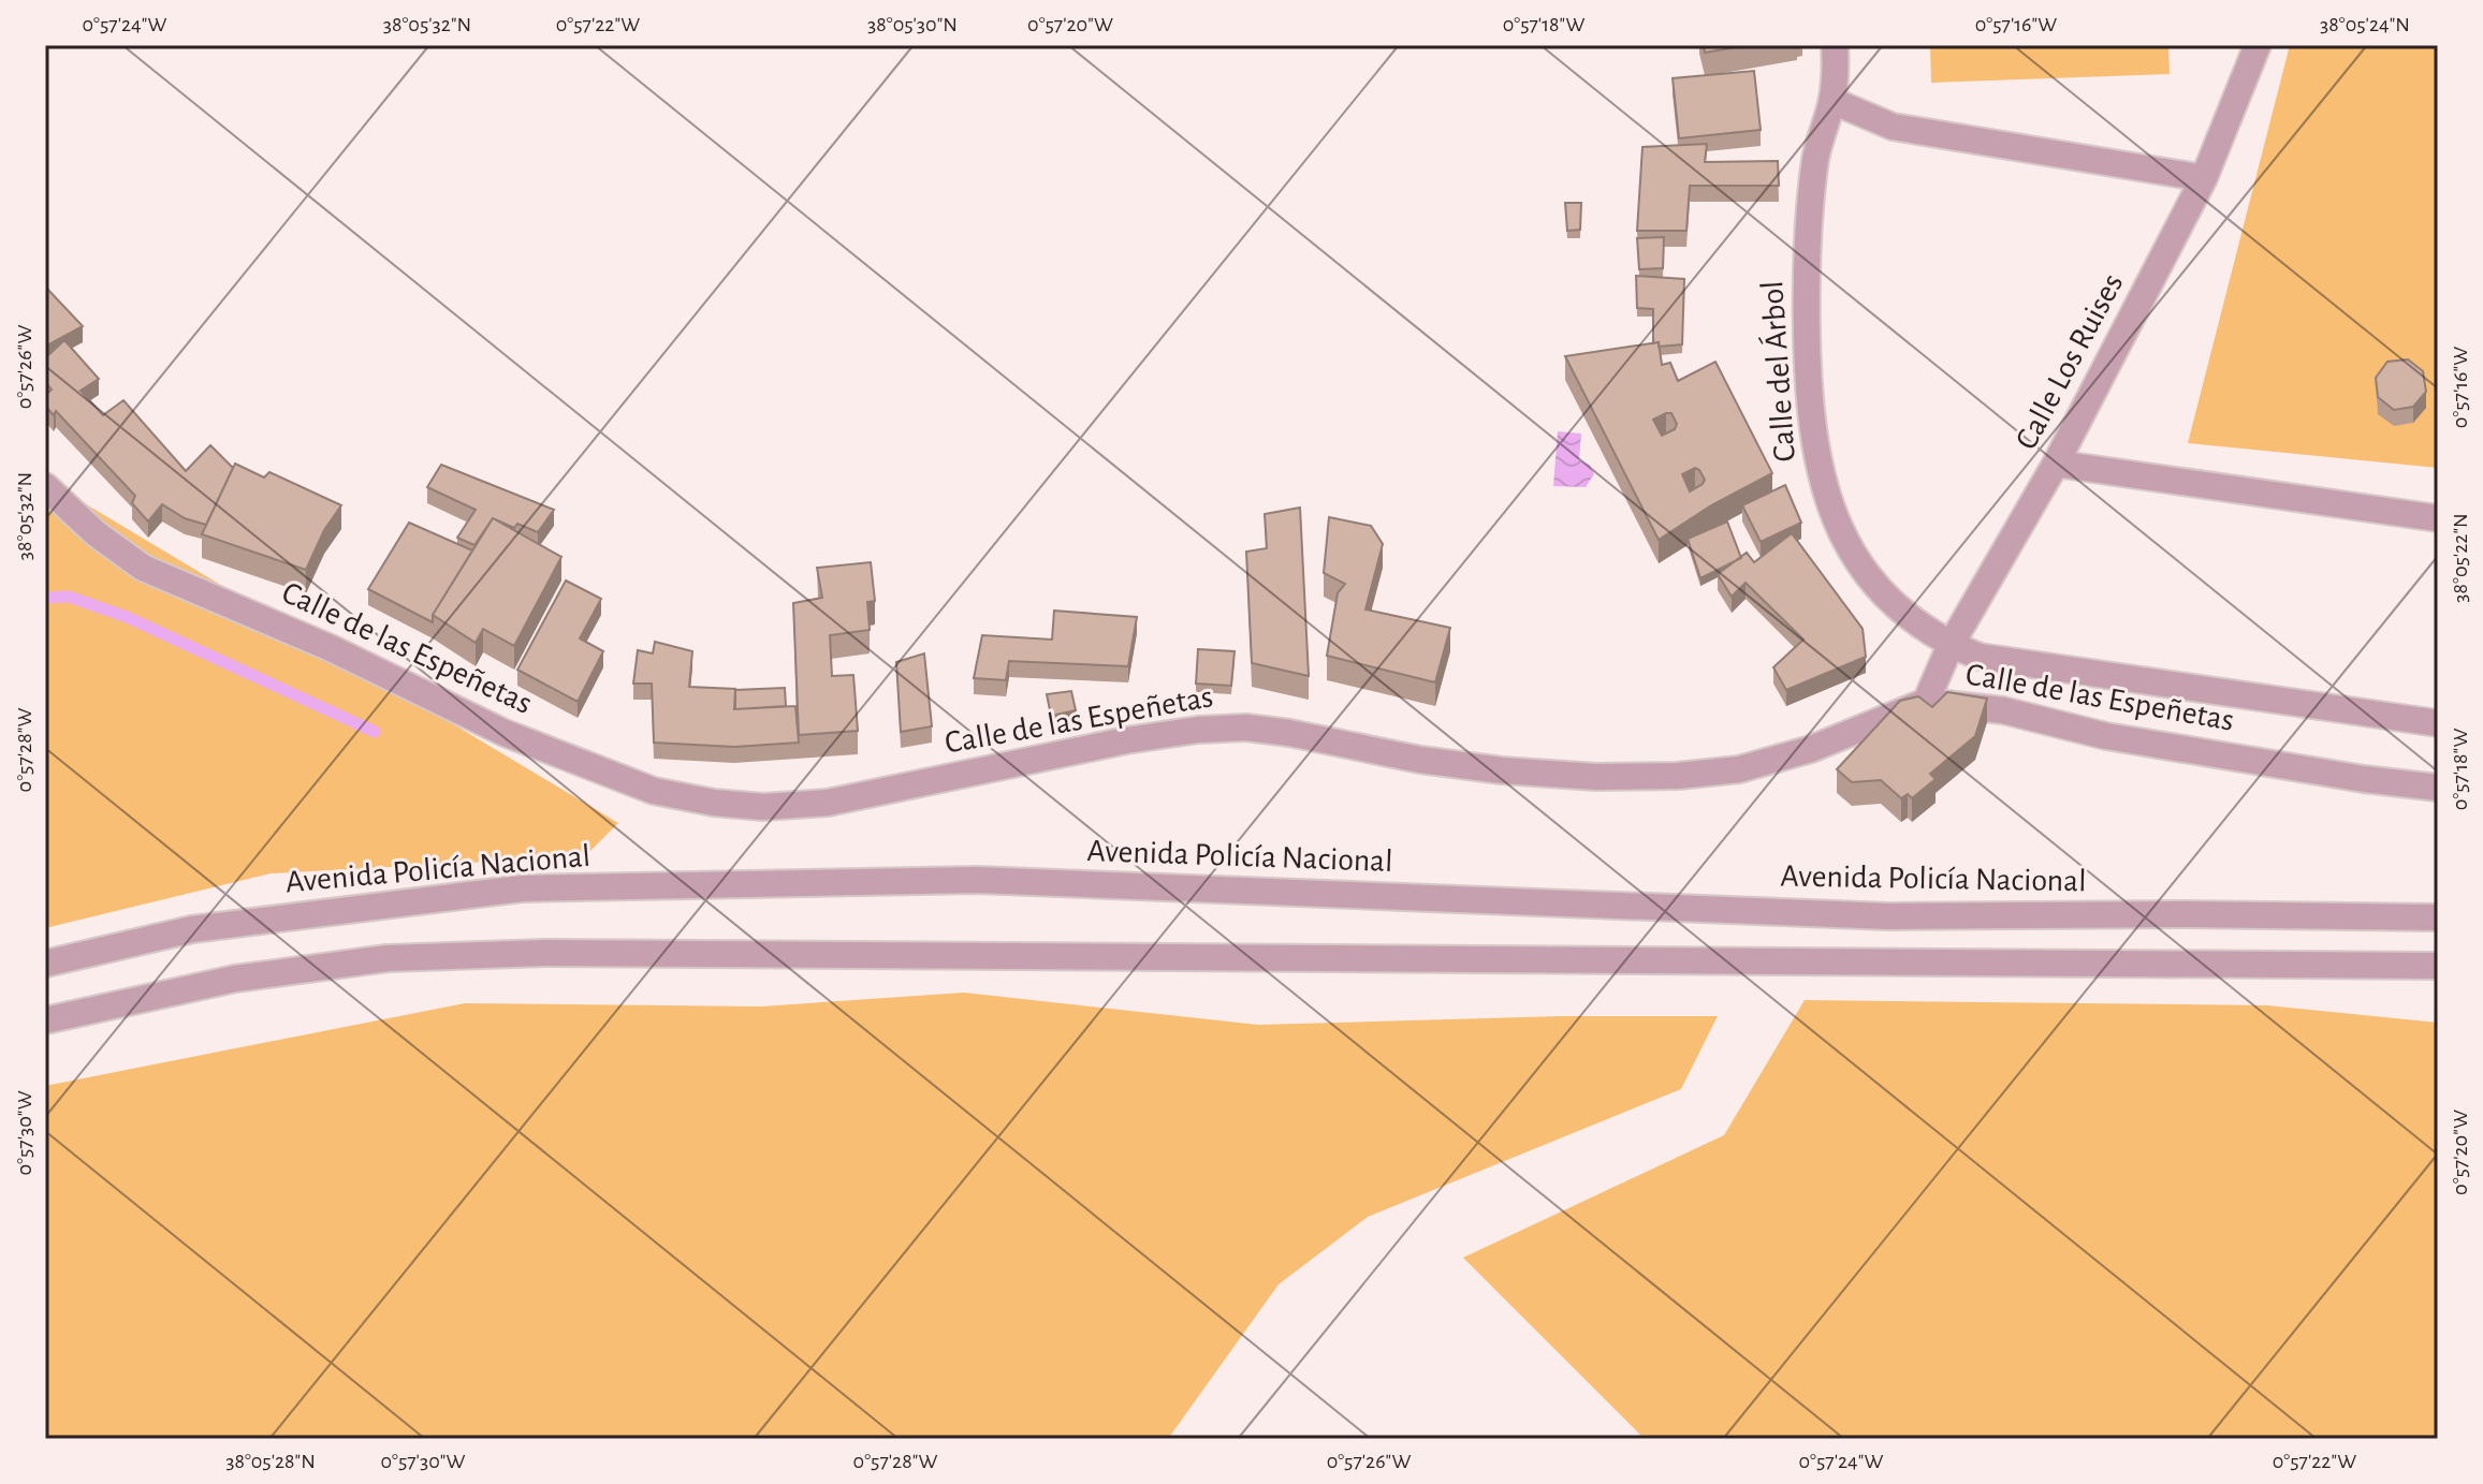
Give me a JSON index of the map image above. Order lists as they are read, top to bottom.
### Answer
{
  "streets": {
    "street": [
      "Calle Los Ruises",
      "Calle del Árbol",
      "Calle de las Espeñetas",
      "Avenida Policía Nacional"
    ]
  },
  "crossings": [
    ["Calle Los Ruises", "Calle del Árbol"],
    ["Calle Los Ruises", "Calle de las Espeñetas"]
  ],
  "coordinates": [
    "0°57'24\"W",
    "38°05'32\"N",
    "0°57'22\"W",
    "38°05'30\"N",
    "0°57'20\"W",
    "0°57'18\"W",
    "0°57'16\"W",
    "38°05'24\"N",
    "0°57'26\"W",
    "38°05'22\"N",
    "0°57'28\"W",
    "0°57'30\"W",
    "38°05'28\"N"
  ]
}
